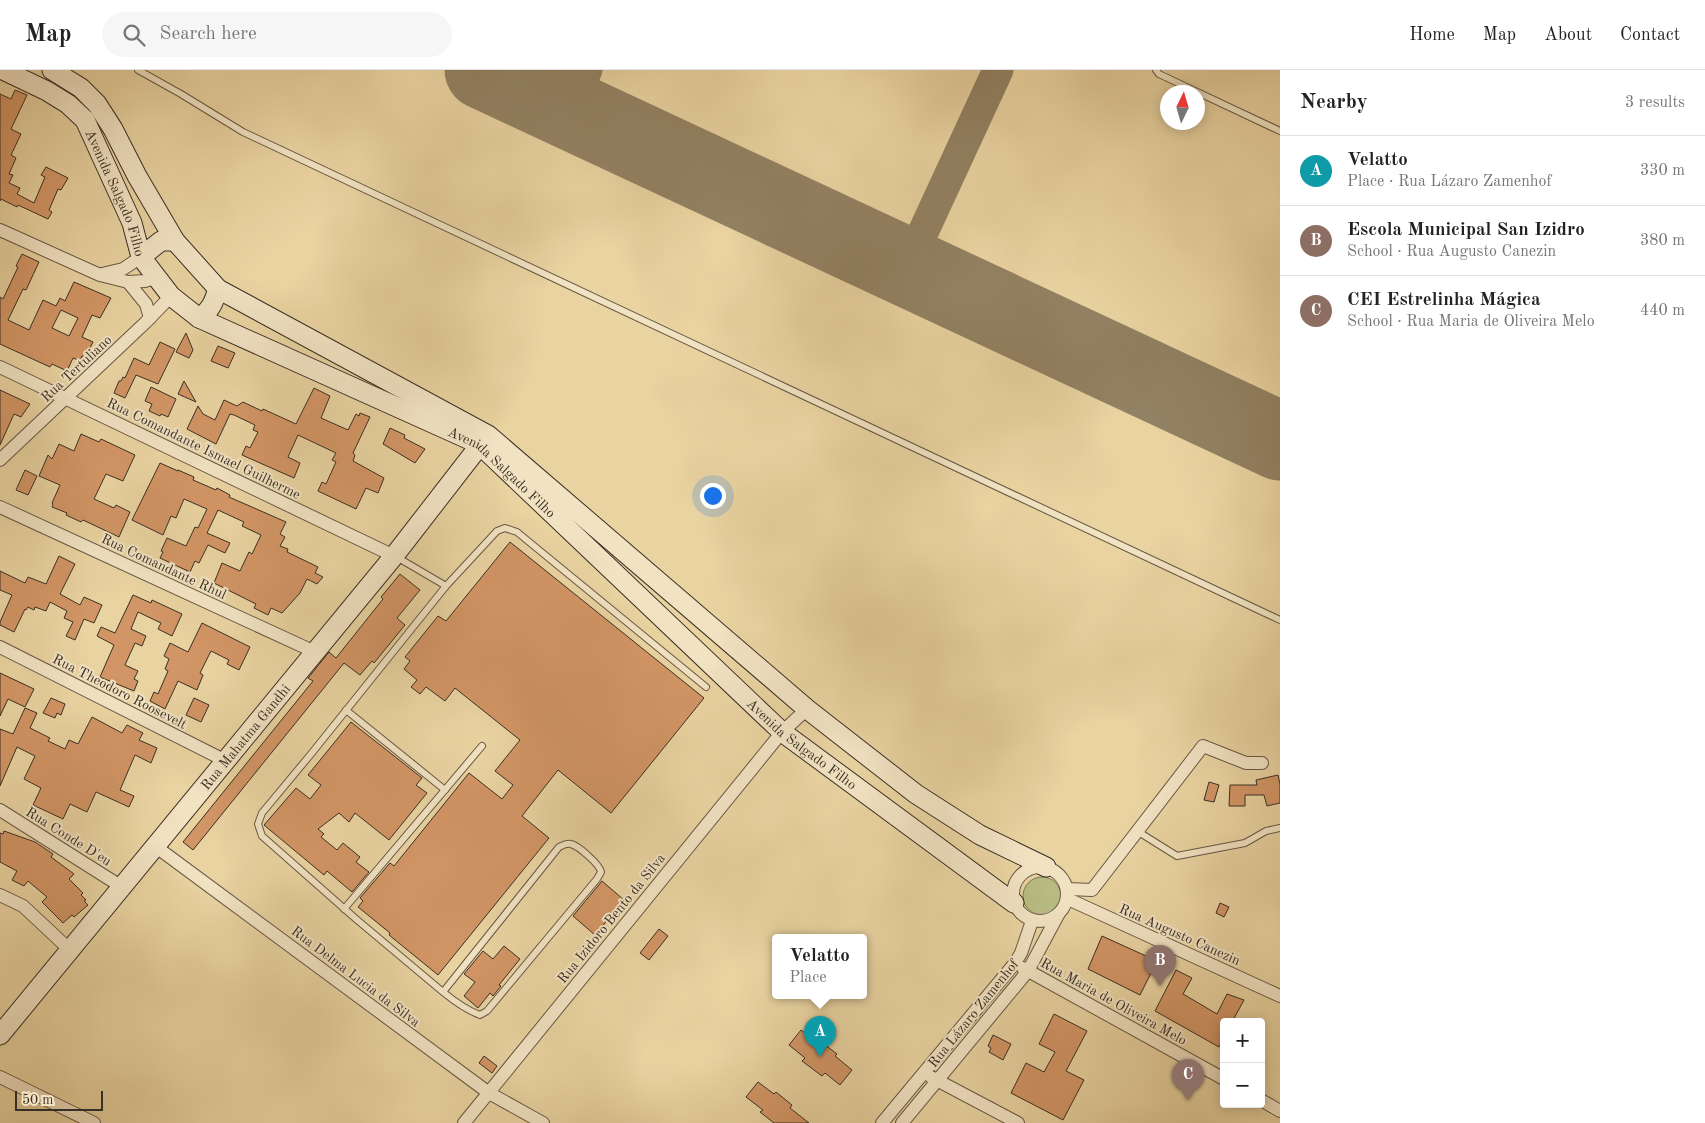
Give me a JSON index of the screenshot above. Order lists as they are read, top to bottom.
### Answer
{
  "streets": {
    "street": [
      "Avenida Salgado Filho",
      "Rua Tertuliano",
      "Rua Comandante Ismael Guilherme",
      "Rua Comandante Rhul",
      "Rua Theodoro Roosevelt",
      "Rua Mahatma Gandhi",
      "Rua Conde D'eu",
      "Rua Izidoro Bento da Silva",
      "Rua Augusto Canezin",
      "Rua Delma Lucia da Silva",
      "Rua Maria de Oliveira Melo",
      "Rua Lázaro Zamenhof"
    ]
  },
  "crossings": [
    ["Avenida Salgado Filho", "Rua Tertuliano"],
    ["Avenida Salgado Filho", "Rua Mahatma Gandhi"],
    ["Avenida Salgado Filho", "Rua Izidoro Bento da Silva"],
    ["Avenida Salgado Filho", "Rua Augusto Canezin"],
    ["Avenida Salgado Filho", "Rua Lázaro Zamenhof"],
    ["Rua Tertuliano", "Rua Comandante Ismael Guilherme"],
    ["Rua Comandante Ismael Guilherme", "Rua Mahatma Gandhi"],
    ["Rua Comandante Rhul", "Rua Mahatma Gandhi"],
    ["Rua Theodoro Roosevelt", "Rua Mahatma Gandhi"],
    ["Rua Mahatma Gandhi", "Rua Conde D'eu"],
    ["Rua Mahatma Gandhi", "Rua Delma Lucia da Silva"],
    ["Rua Izidoro Bento da Silva", "Rua Delma Lucia da Silva"],
    ["Rua Augusto Canezin", "Rua Lázaro Zamenhof"],
    ["Rua Maria de Oliveira Melo", "Rua Lázaro Zamenhof"]
  ],
  "scale_bar": "50 m",
  "north": "top",
  "page": {
    "header": "Map",
    "search": "Search here",
    "nav": [
      "Home",
      "Map",
      "About",
      "Contact"
    ],
    "heading": ["Nearby", "3 results"],
    "list": [
      {
        "mark": "A",
        "name": "Velatto",
        "note": "Place · Rua Lázaro Zamenhof",
        "value": "330 m"
      },
      {
        "mark": "B",
        "name": "Escola Municipal San Izidro",
        "note": "School · Rua Augusto Canezin",
        "value": "380 m"
      },
      {
        "mark": "C",
        "name": "CEI Estrelinha Mágica",
        "note": "School · Rua Maria de Oliveira Melo",
        "value": "440 m"
      }
    ],
    "popup": ["Velatto", "Place"],
    "pins": ["B", "A", "C"],
    "map_buttons": ["+", "−"],
    "scale": "50 m"
  }
}
